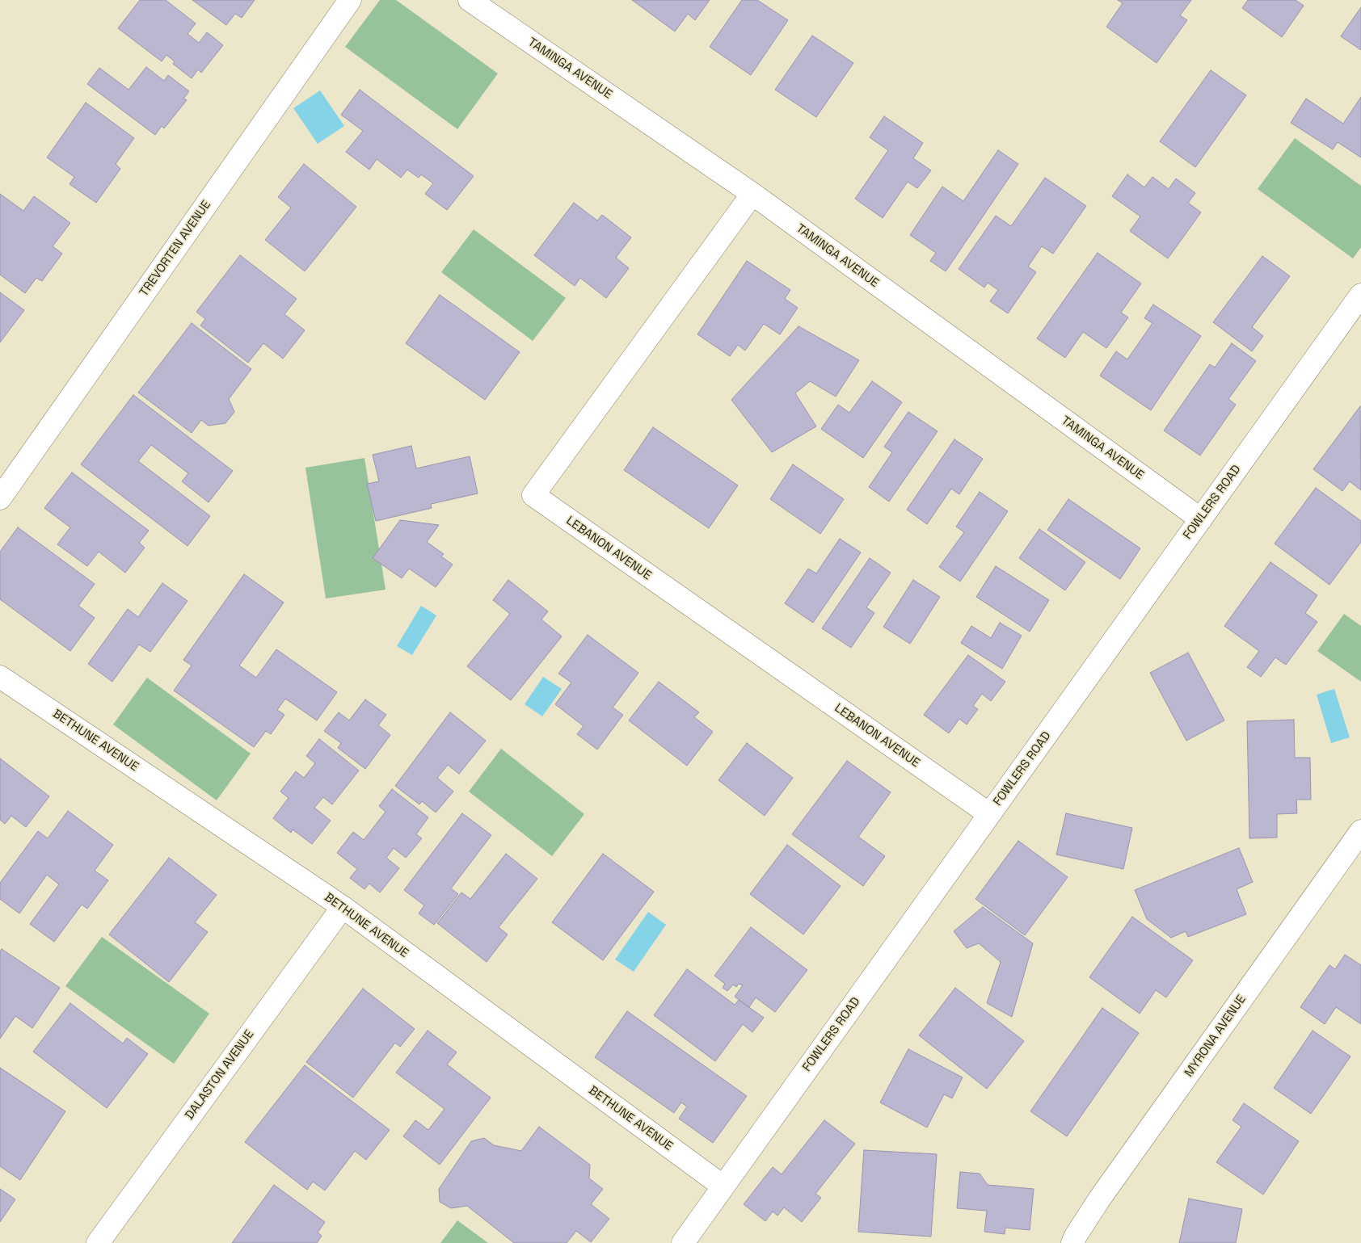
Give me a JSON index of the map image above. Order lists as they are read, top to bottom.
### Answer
{
  "streets": {
    "street": [
      "TAMINGA AVENUE",
      "TREVORTEN AVENUE",
      "FOWLERS ROAD",
      "LEBANON AVENUE",
      "BETHUNE AVENUE",
      "MYRONA AVENUE",
      "DALASTON AVENUE"
    ]
  },
  "crossings": [
    ["TAMINGA AVENUE", "FOWLERS ROAD"],
    ["TAMINGA AVENUE", "LEBANON AVENUE"],
    ["FOWLERS ROAD", "LEBANON AVENUE"],
    ["FOWLERS ROAD", "BETHUNE AVENUE"],
    ["BETHUNE AVENUE", "DALASTON AVENUE"]
  ]
}
